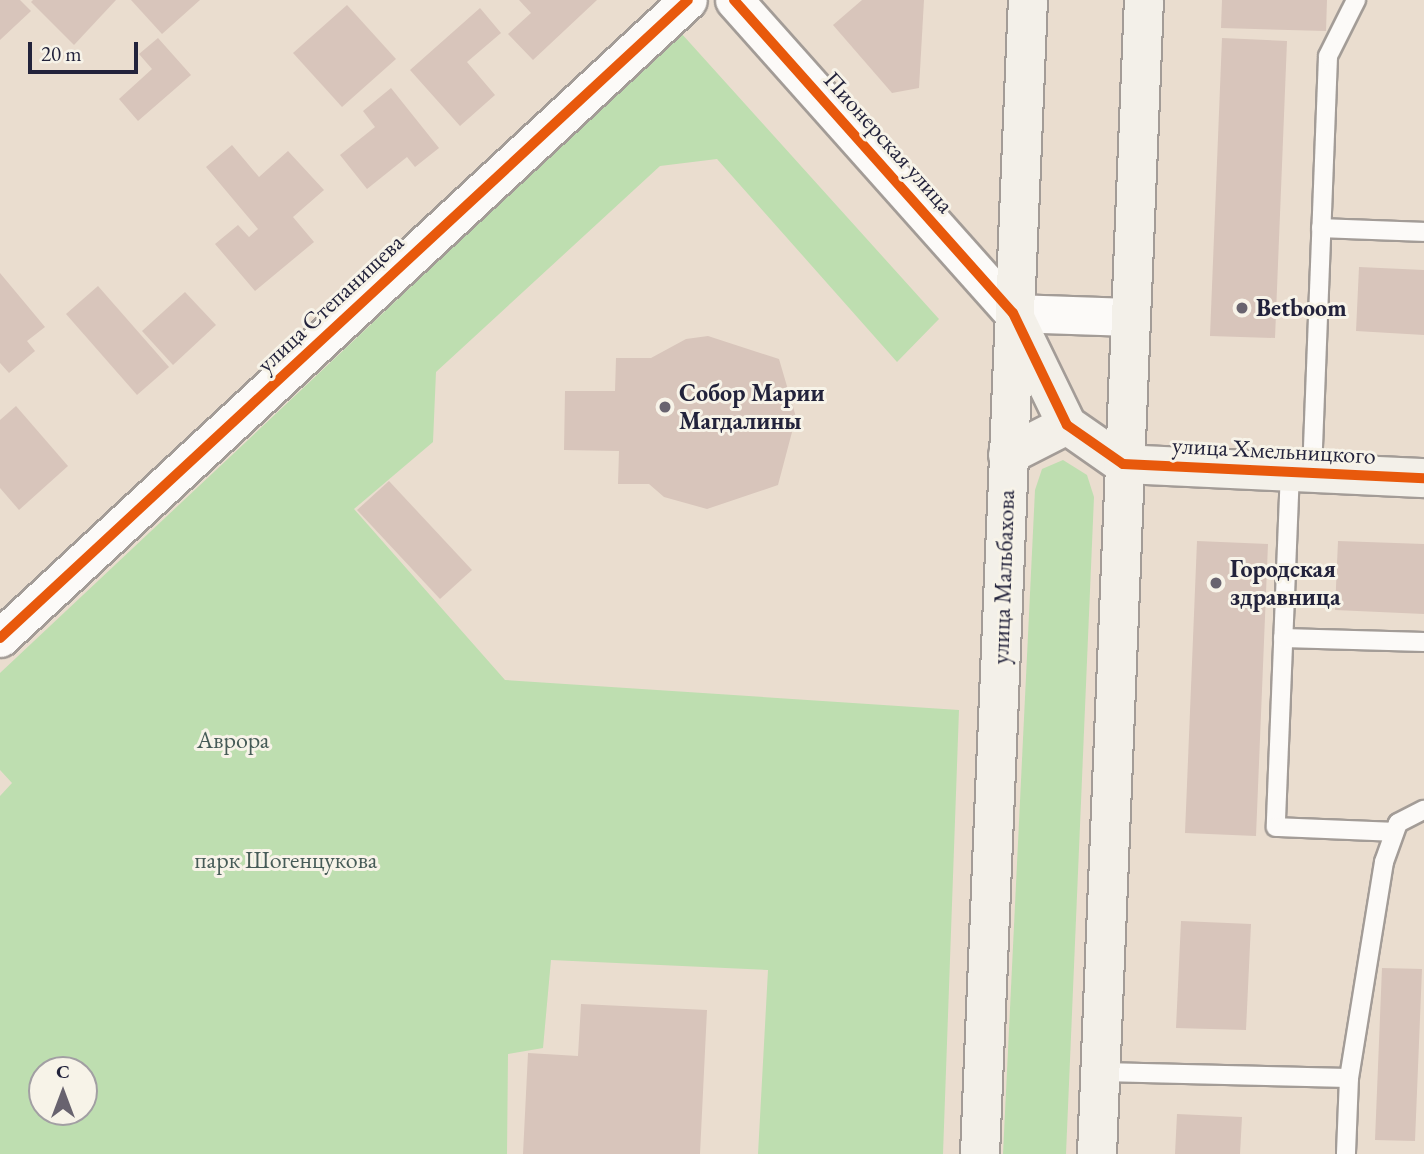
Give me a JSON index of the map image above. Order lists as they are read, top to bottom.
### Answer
{
  "streets": {
    "main road": ["улица Хмельницкого", "улица Мальбахова"],
    "street": ["Пионерская улица", "улица Степанищева"]
  },
  "crossings": [
    ["Пионерская улица", "улица Мальбахова"]
  ],
  "parks": ["Аврора", "парк Шогенцукова"],
  "places": ["Betboom", "Собор Марии Магдалины", "Городская здравница"],
  "scale_bar": "20 m",
  "north": "top"
}
